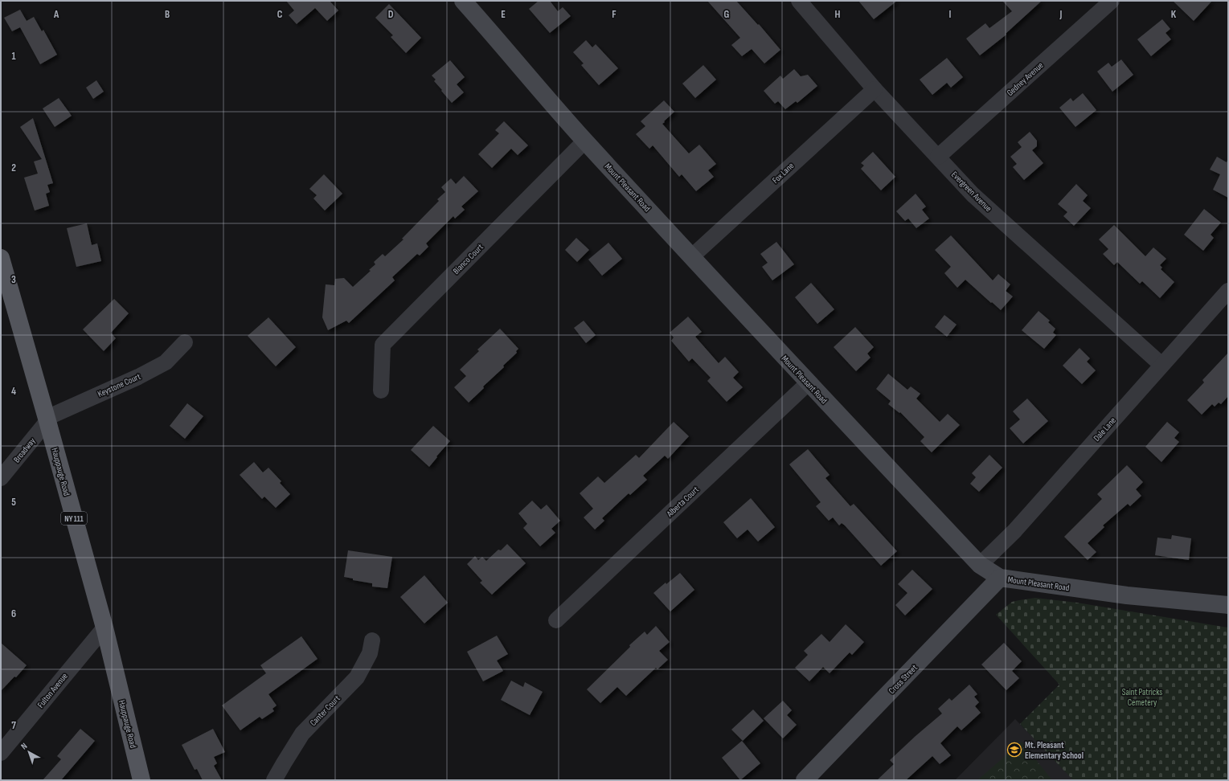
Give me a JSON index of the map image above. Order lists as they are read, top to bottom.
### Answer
{
  "streets": {
    "main road": ["Hauppauge Road", "NY 111"],
    "street": [
      "Gedney Avenue",
      "Fox Lane",
      "Mount Pleasant Road",
      "Evergreen Avenue",
      "Bianco Court",
      "Keystone Court",
      "Dale Lane",
      "Broadway",
      "Alberta Court",
      "Cross Street",
      "Fulton Avenue",
      "Canter Court"
    ]
  },
  "crossings": [
    ["Gedney Avenue", "Evergreen Avenue"],
    ["Fox Lane", "Mount Pleasant Road"],
    ["Fox Lane", "Evergreen Avenue"],
    ["Mount Pleasant Road", "Bianco Court"],
    ["Mount Pleasant Road", "Dale Lane"],
    ["Mount Pleasant Road", "Alberta Court"],
    ["Mount Pleasant Road", "Cross Street"],
    ["Evergreen Avenue", "Dale Lane"],
    ["Keystone Court", "Broadway"],
    ["Keystone Court", "Hauppauge Road"],
    ["Broadway", "Hauppauge Road"],
    ["Hauppauge Road", "Fulton Avenue"]
  ],
  "parks": ["Saint Patricks Cemetery"],
  "places": {
    "school or university": ["Mt. Pleasant Elementary School"]
  },
  "north": "top left",
  "grid": {
    "columns": [
      "A",
      "B",
      "C",
      "D",
      "E",
      "F",
      "G",
      "H",
      "I",
      "J",
      "K"
    ],
    "rows": [
      "1",
      "2",
      "3",
      "4",
      "5",
      "6",
      "7"
    ]
  }
}
